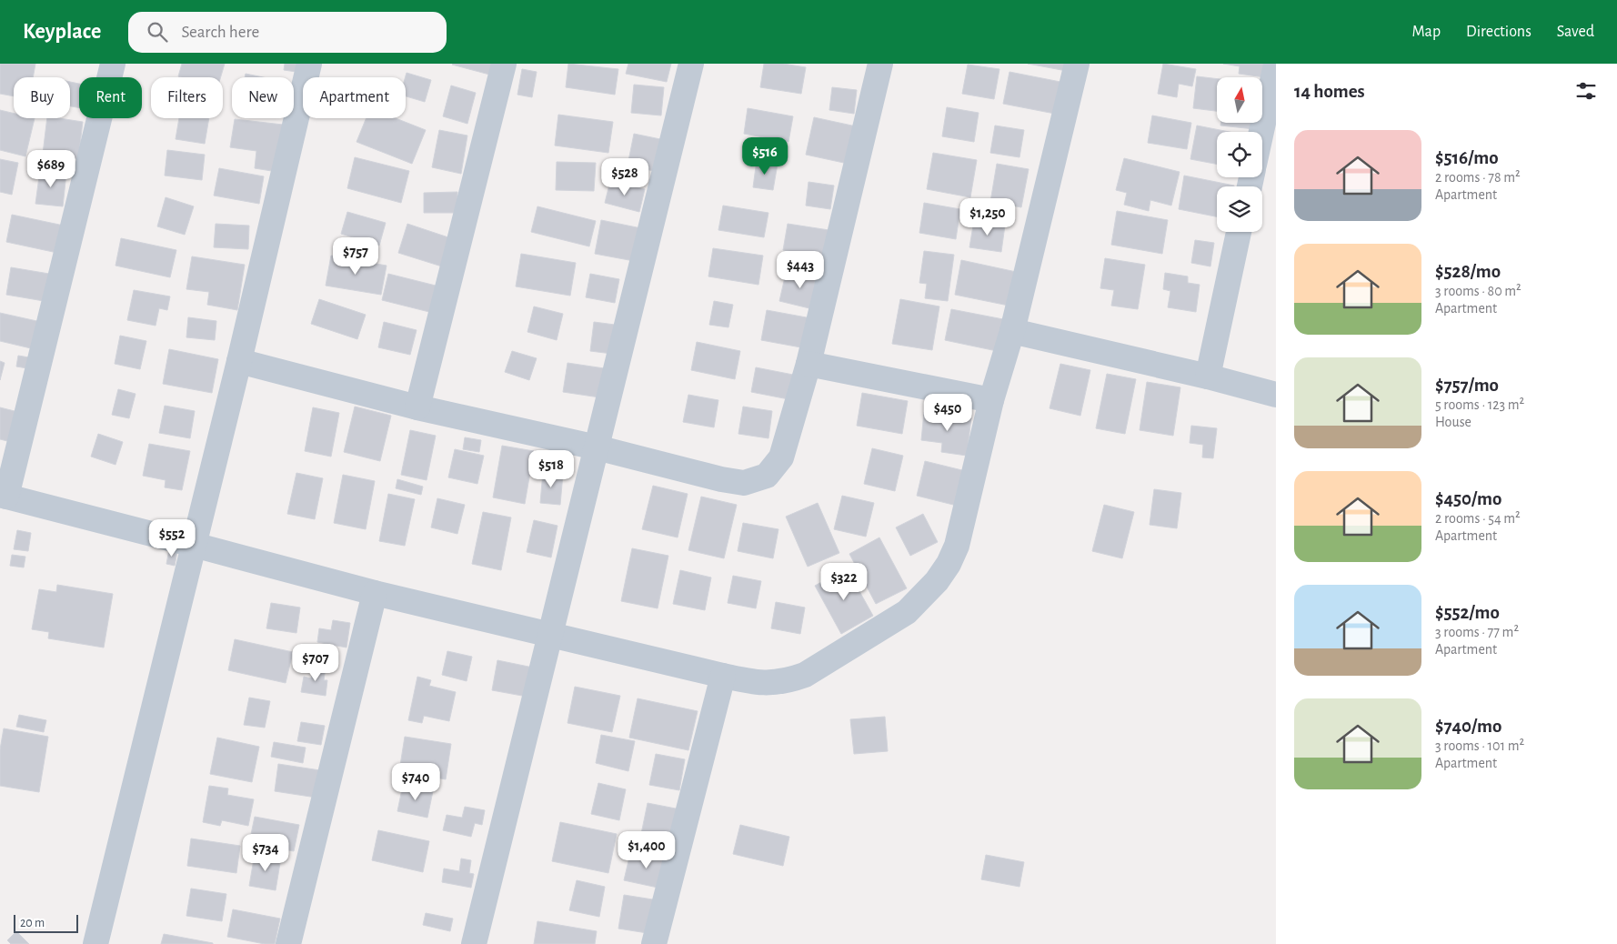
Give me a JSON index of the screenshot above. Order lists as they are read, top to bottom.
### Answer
{
  "scale_bar": "20 m",
  "north": "top",
  "page": {
    "header": "Keyplace",
    "search": "Search here",
    "nav": ["Map", "Directions", "Saved"],
    "heading": "14 homes",
    "chip": [
      "Buy",
      "Rent",
      "Filters",
      "New",
      "Apartment"
    ],
    "list": [
      {
        "name": "$516/mo",
        "note": "2 rooms · 78 m² · Apartment"
      },
      {
        "name": "$528/mo",
        "note": "3 rooms · 80 m² · Apartment"
      },
      {
        "name": "$757/mo",
        "note": "5 rooms · 123 m² · House"
      },
      {
        "name": "$450/mo",
        "note": "2 rooms · 54 m² · Apartment"
      },
      {
        "name": "$552/mo",
        "note": "3 rooms · 77 m² · Apartment"
      },
      {
        "name": "$740/mo",
        "note": "3 rooms · 101 m² · Apartment"
      }
    ],
    "price": [
      "$516",
      "$689",
      "$528",
      "$1,250",
      "$757",
      "$443",
      "$450",
      "$518",
      "$552",
      "$322",
      "$707",
      "$740",
      "$1,400",
      "$734"
    ],
    "scale": "20 m"
  }
}
